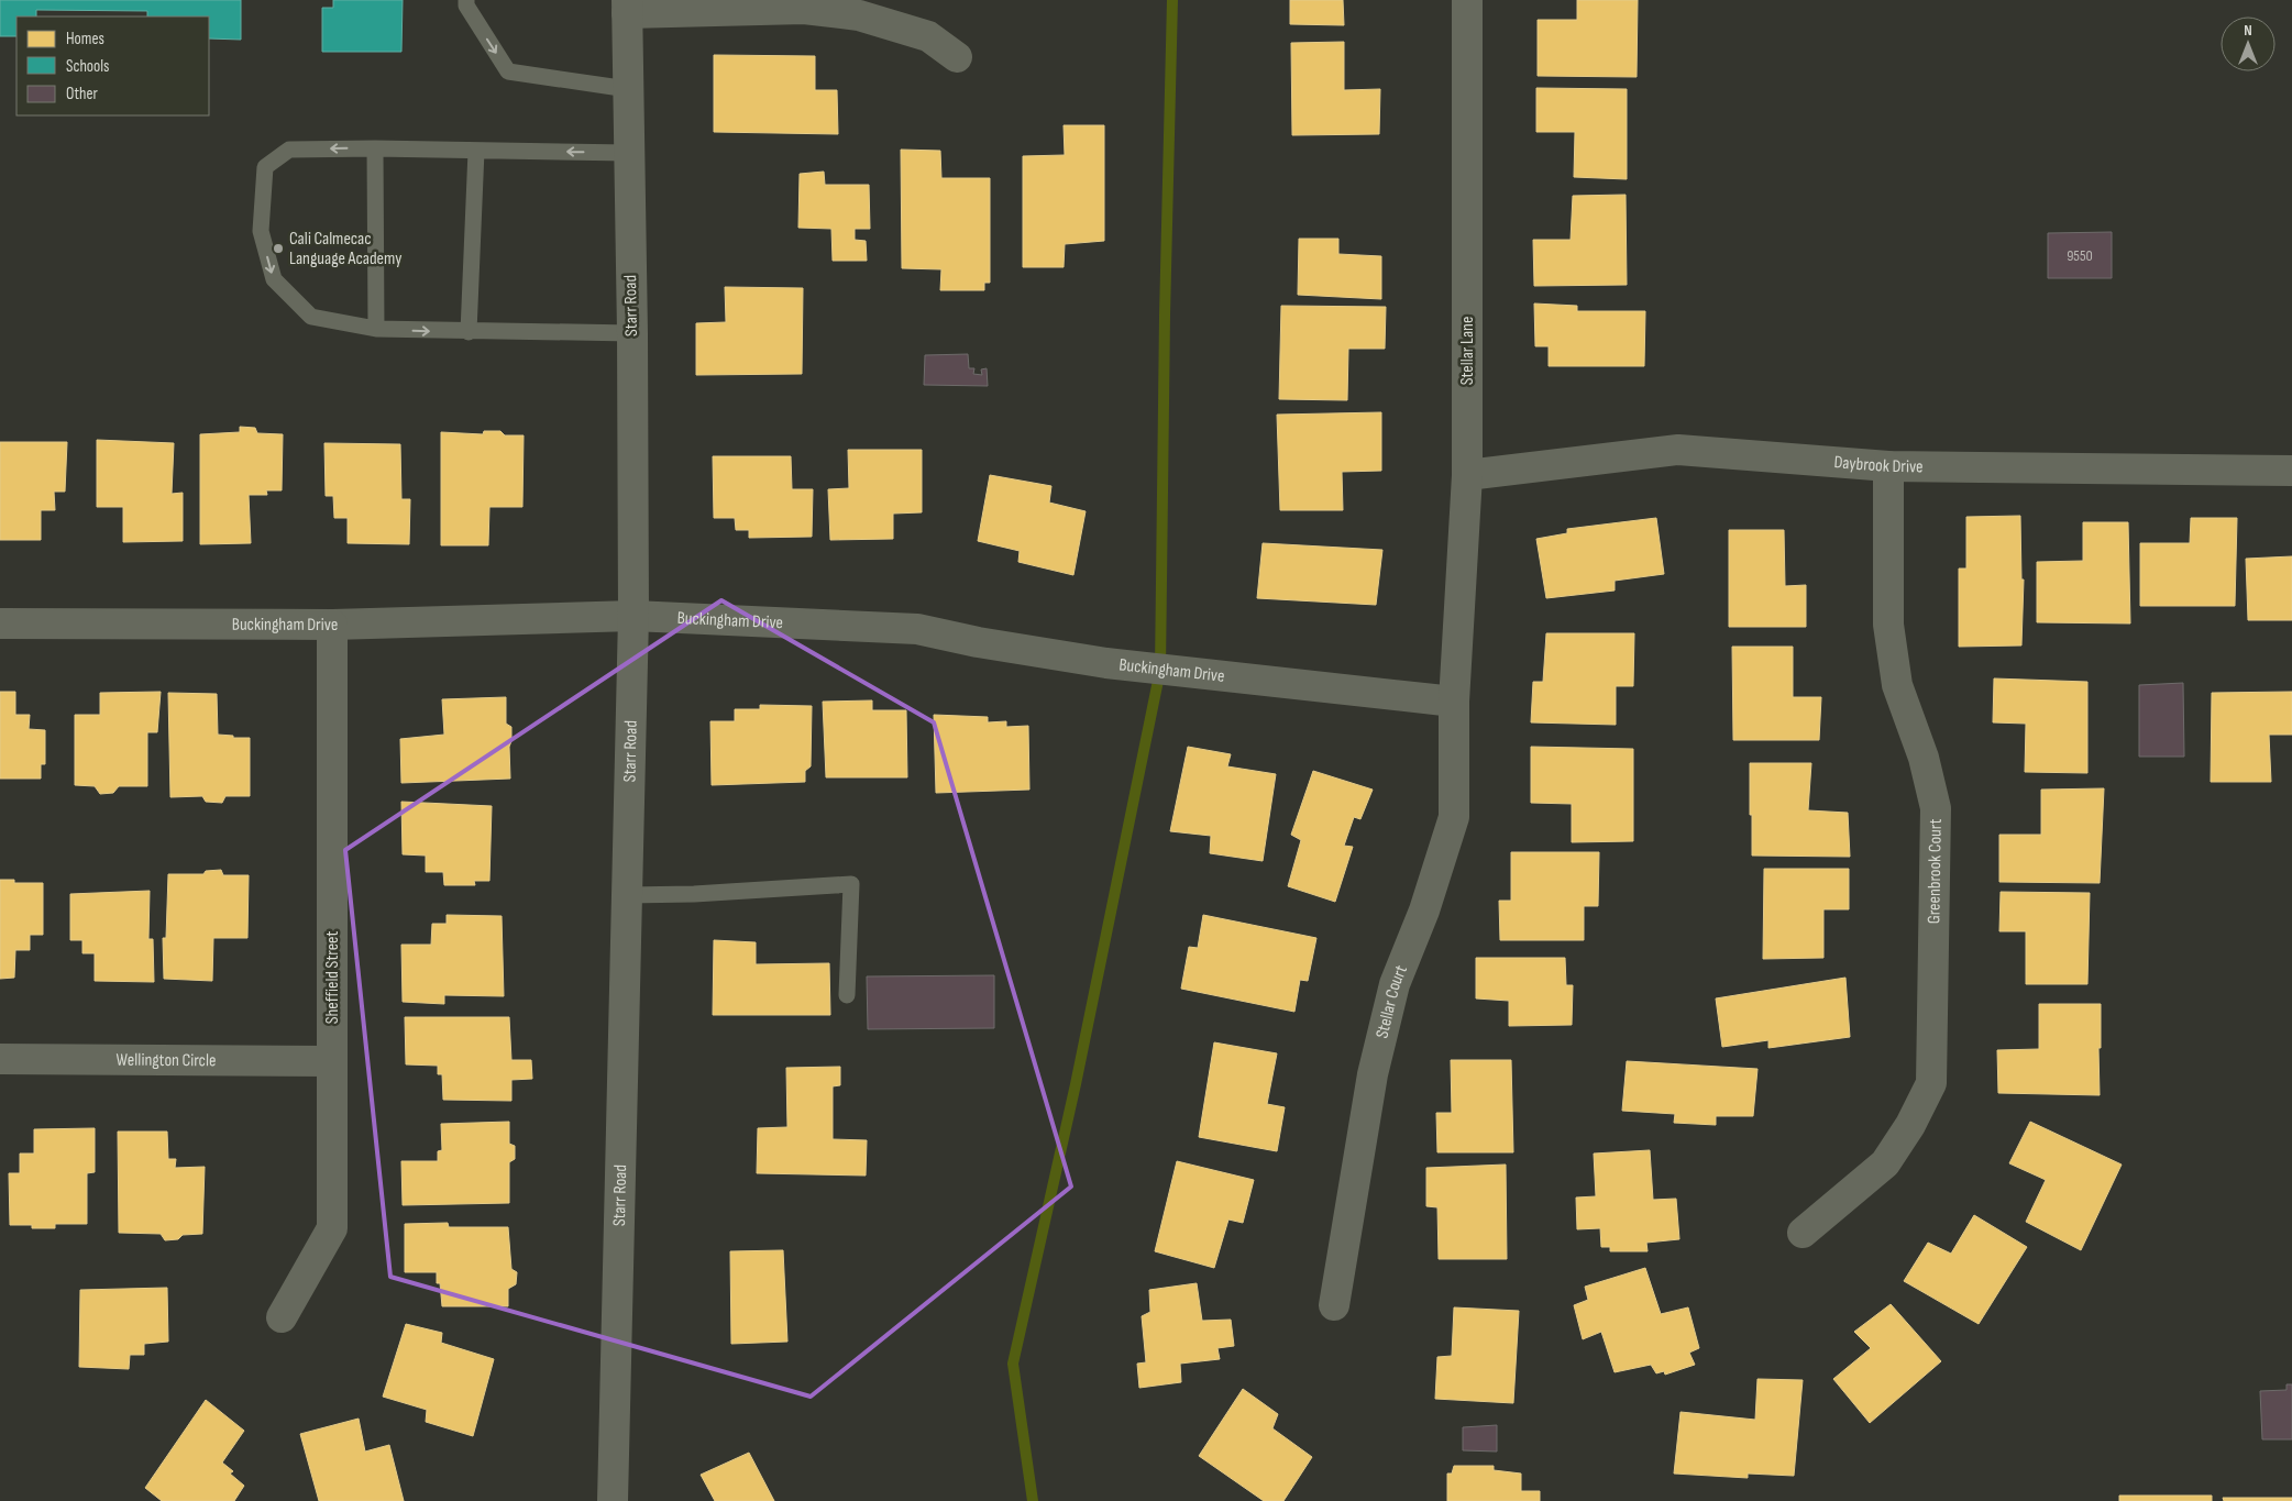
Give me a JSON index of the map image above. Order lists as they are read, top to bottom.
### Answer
{
  "streets": {
    "street": [
      "Starr Road",
      "Stellar Lane",
      "Daybrook Drive",
      "Buckingham Drive",
      "Greenbrook Court",
      "Sheffield Street",
      "Stellar Court",
      "Wellington Circle"
    ]
  },
  "crossings": [
    ["Starr Road", "Buckingham Drive"],
    ["Stellar Lane", "Daybrook Drive"],
    ["Stellar Lane", "Buckingham Drive"],
    ["Stellar Lane", "Stellar Court"],
    ["Daybrook Drive", "Greenbrook Court"],
    ["Buckingham Drive", "Sheffield Street"],
    ["Buckingham Drive", "Stellar Court"],
    ["Sheffield Street", "Wellington Circle"]
  ],
  "places": ["Cali Calmecac Language Academy"],
  "house_numbers": ["9550"],
  "legend": ["Homes", "Schools", "Other"],
  "north": "top"
}
